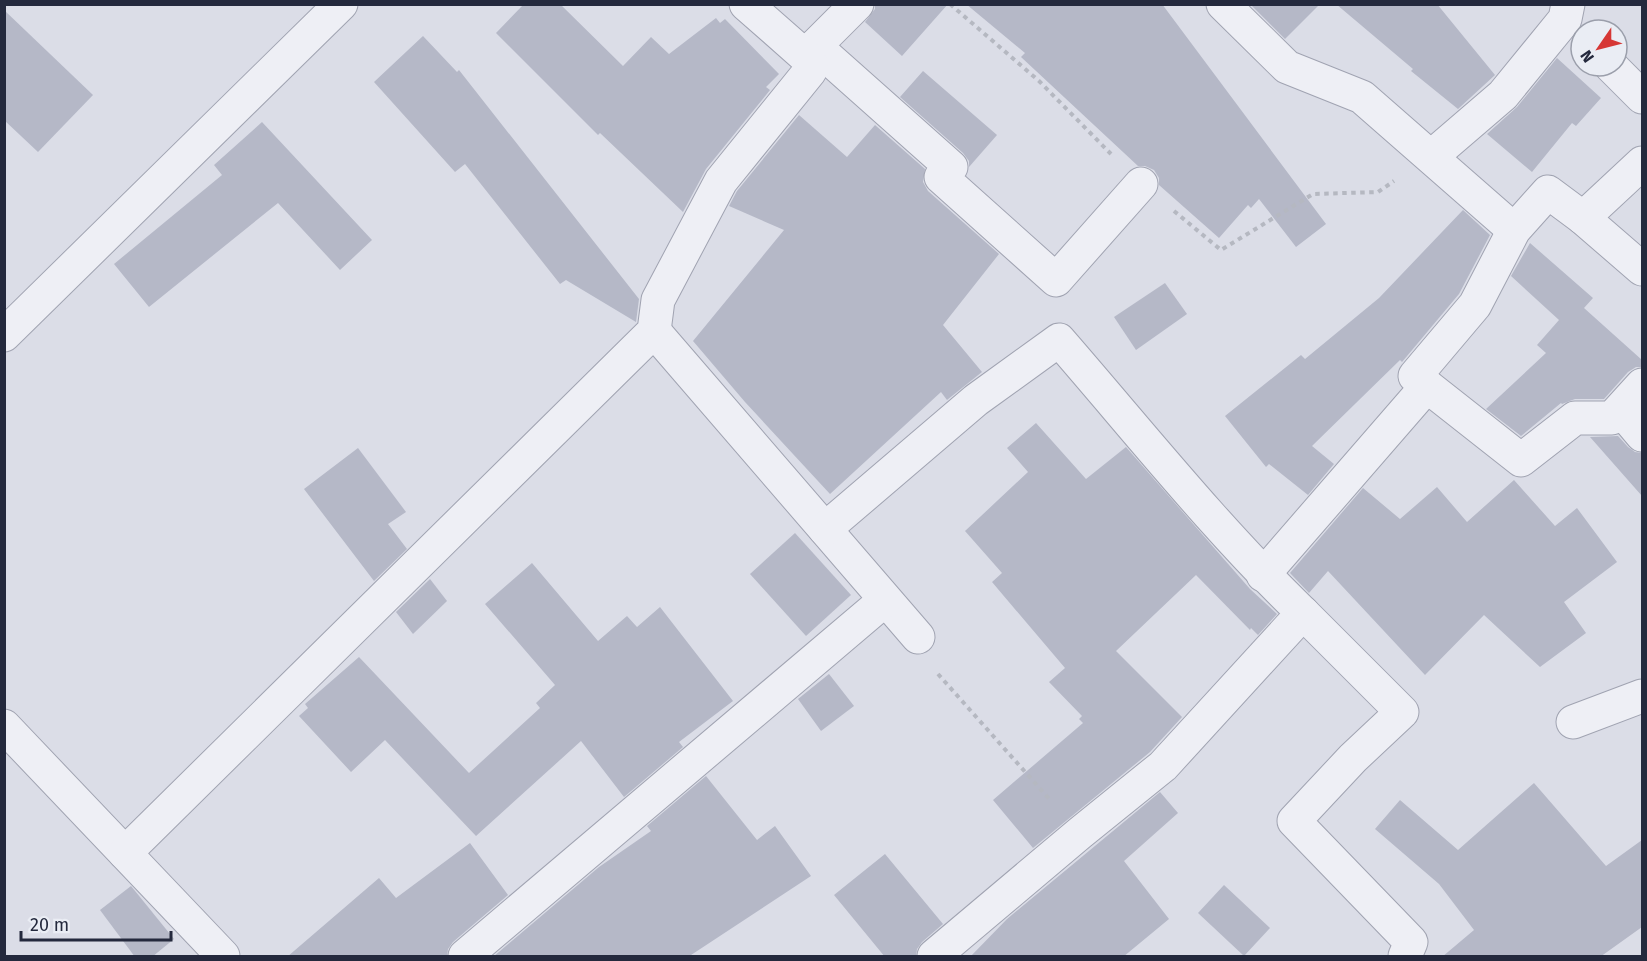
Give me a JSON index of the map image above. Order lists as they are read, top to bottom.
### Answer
{
  "scale_bar": "20 m",
  "north": "bottom left"
}
